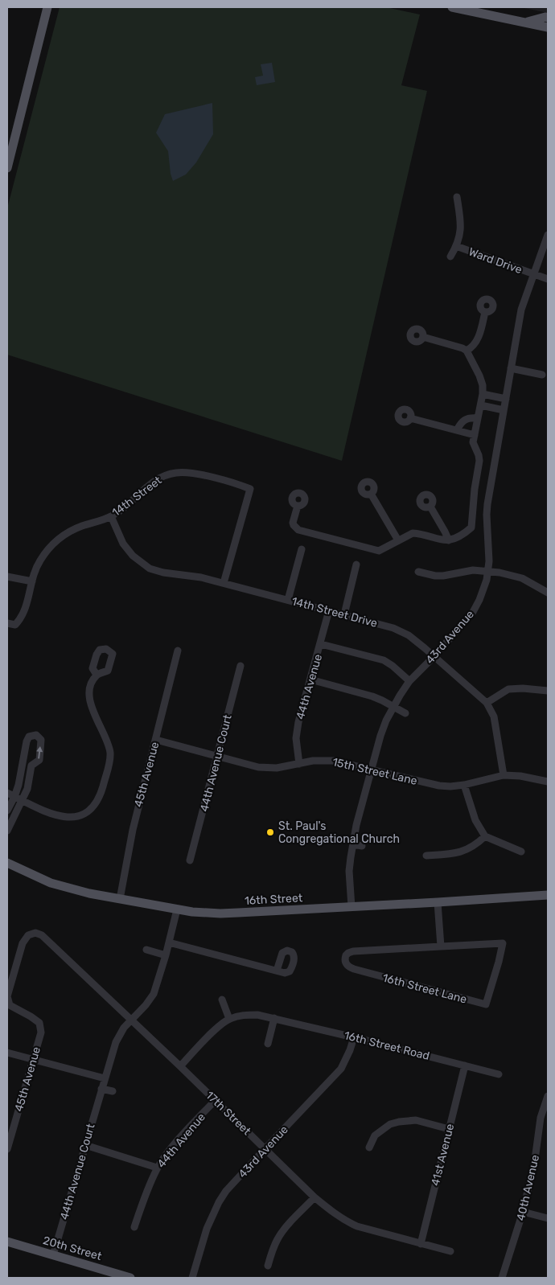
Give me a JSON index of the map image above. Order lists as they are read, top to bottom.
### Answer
{
  "streets": {
    "main road": ["16th Street", "20th Street"],
    "street": [
      "Ward Drive",
      "14th Street",
      "14th Street Drive",
      "43rd Avenue",
      "44th Avenue",
      "44th Avenue Court",
      "15th Street Lane",
      "45th Avenue",
      "16th Street Lane",
      "16th Street Road",
      "17th Street",
      "41st Avenue",
      "40th Avenue"
    ]
  },
  "crossings": [
    ["Ward Drive", "43rd Avenue"],
    ["14th Street", "14th Street Drive"],
    ["14th Street Drive", "43rd Avenue"],
    ["14th Street Drive", "44th Avenue"],
    ["14th Street Drive", "15th Street Lane"],
    ["43rd Avenue", "15th Street Lane"],
    ["43rd Avenue", "16th Street"],
    ["43rd Avenue", "16th Street Road"],
    ["43rd Avenue", "17th Street"],
    ["44th Avenue", "15th Street Lane"],
    ["44th Avenue", "17th Street"],
    ["44th Avenue Court", "15th Street Lane"],
    ["44th Avenue Court", "16th Street"],
    ["44th Avenue Court", "17th Street"],
    ["44th Avenue Court", "20th Street"],
    ["15th Street Lane", "45th Avenue"],
    ["45th Avenue", "16th Street"],
    ["45th Avenue", "17th Street"],
    ["16th Street Road", "17th Street"],
    ["16th Street Road", "41st Avenue"],
    ["17th Street", "41st Avenue"]
  ],
  "places": ["St. Paul's Congregational Church"]
}
